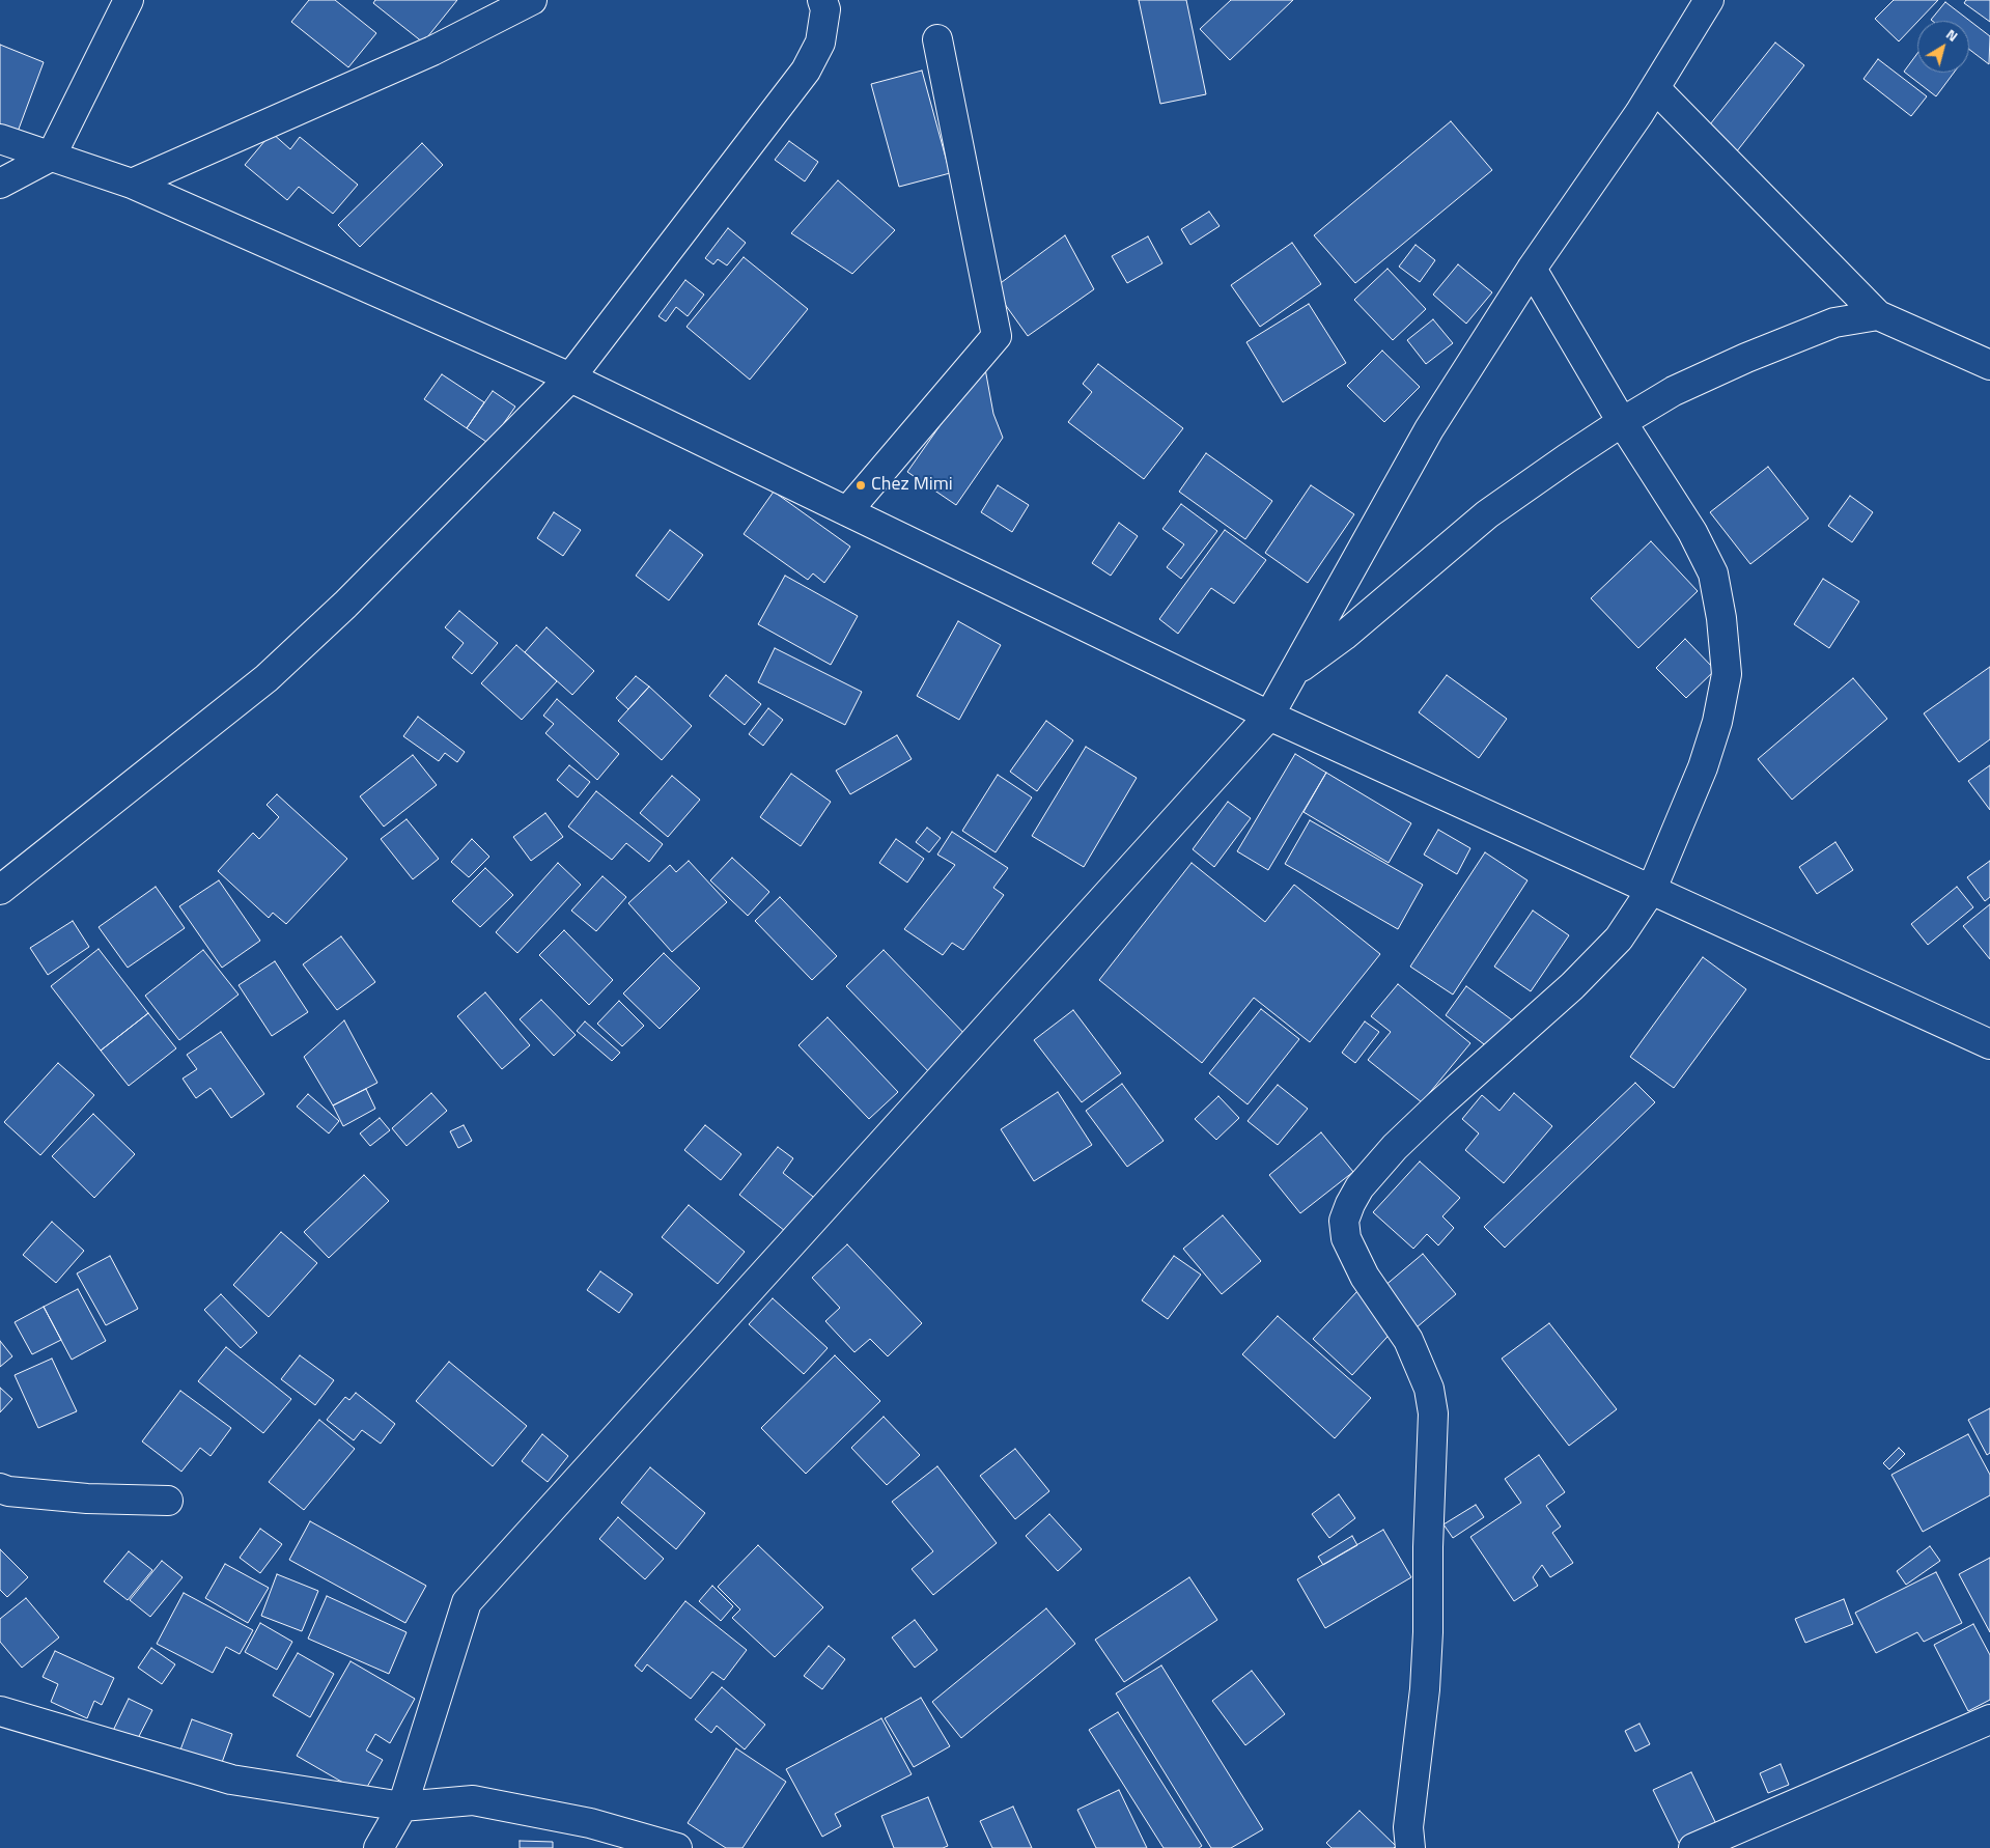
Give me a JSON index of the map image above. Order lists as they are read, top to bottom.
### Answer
{
  "places": ["Chez Mimi"],
  "north": "top right"
}
